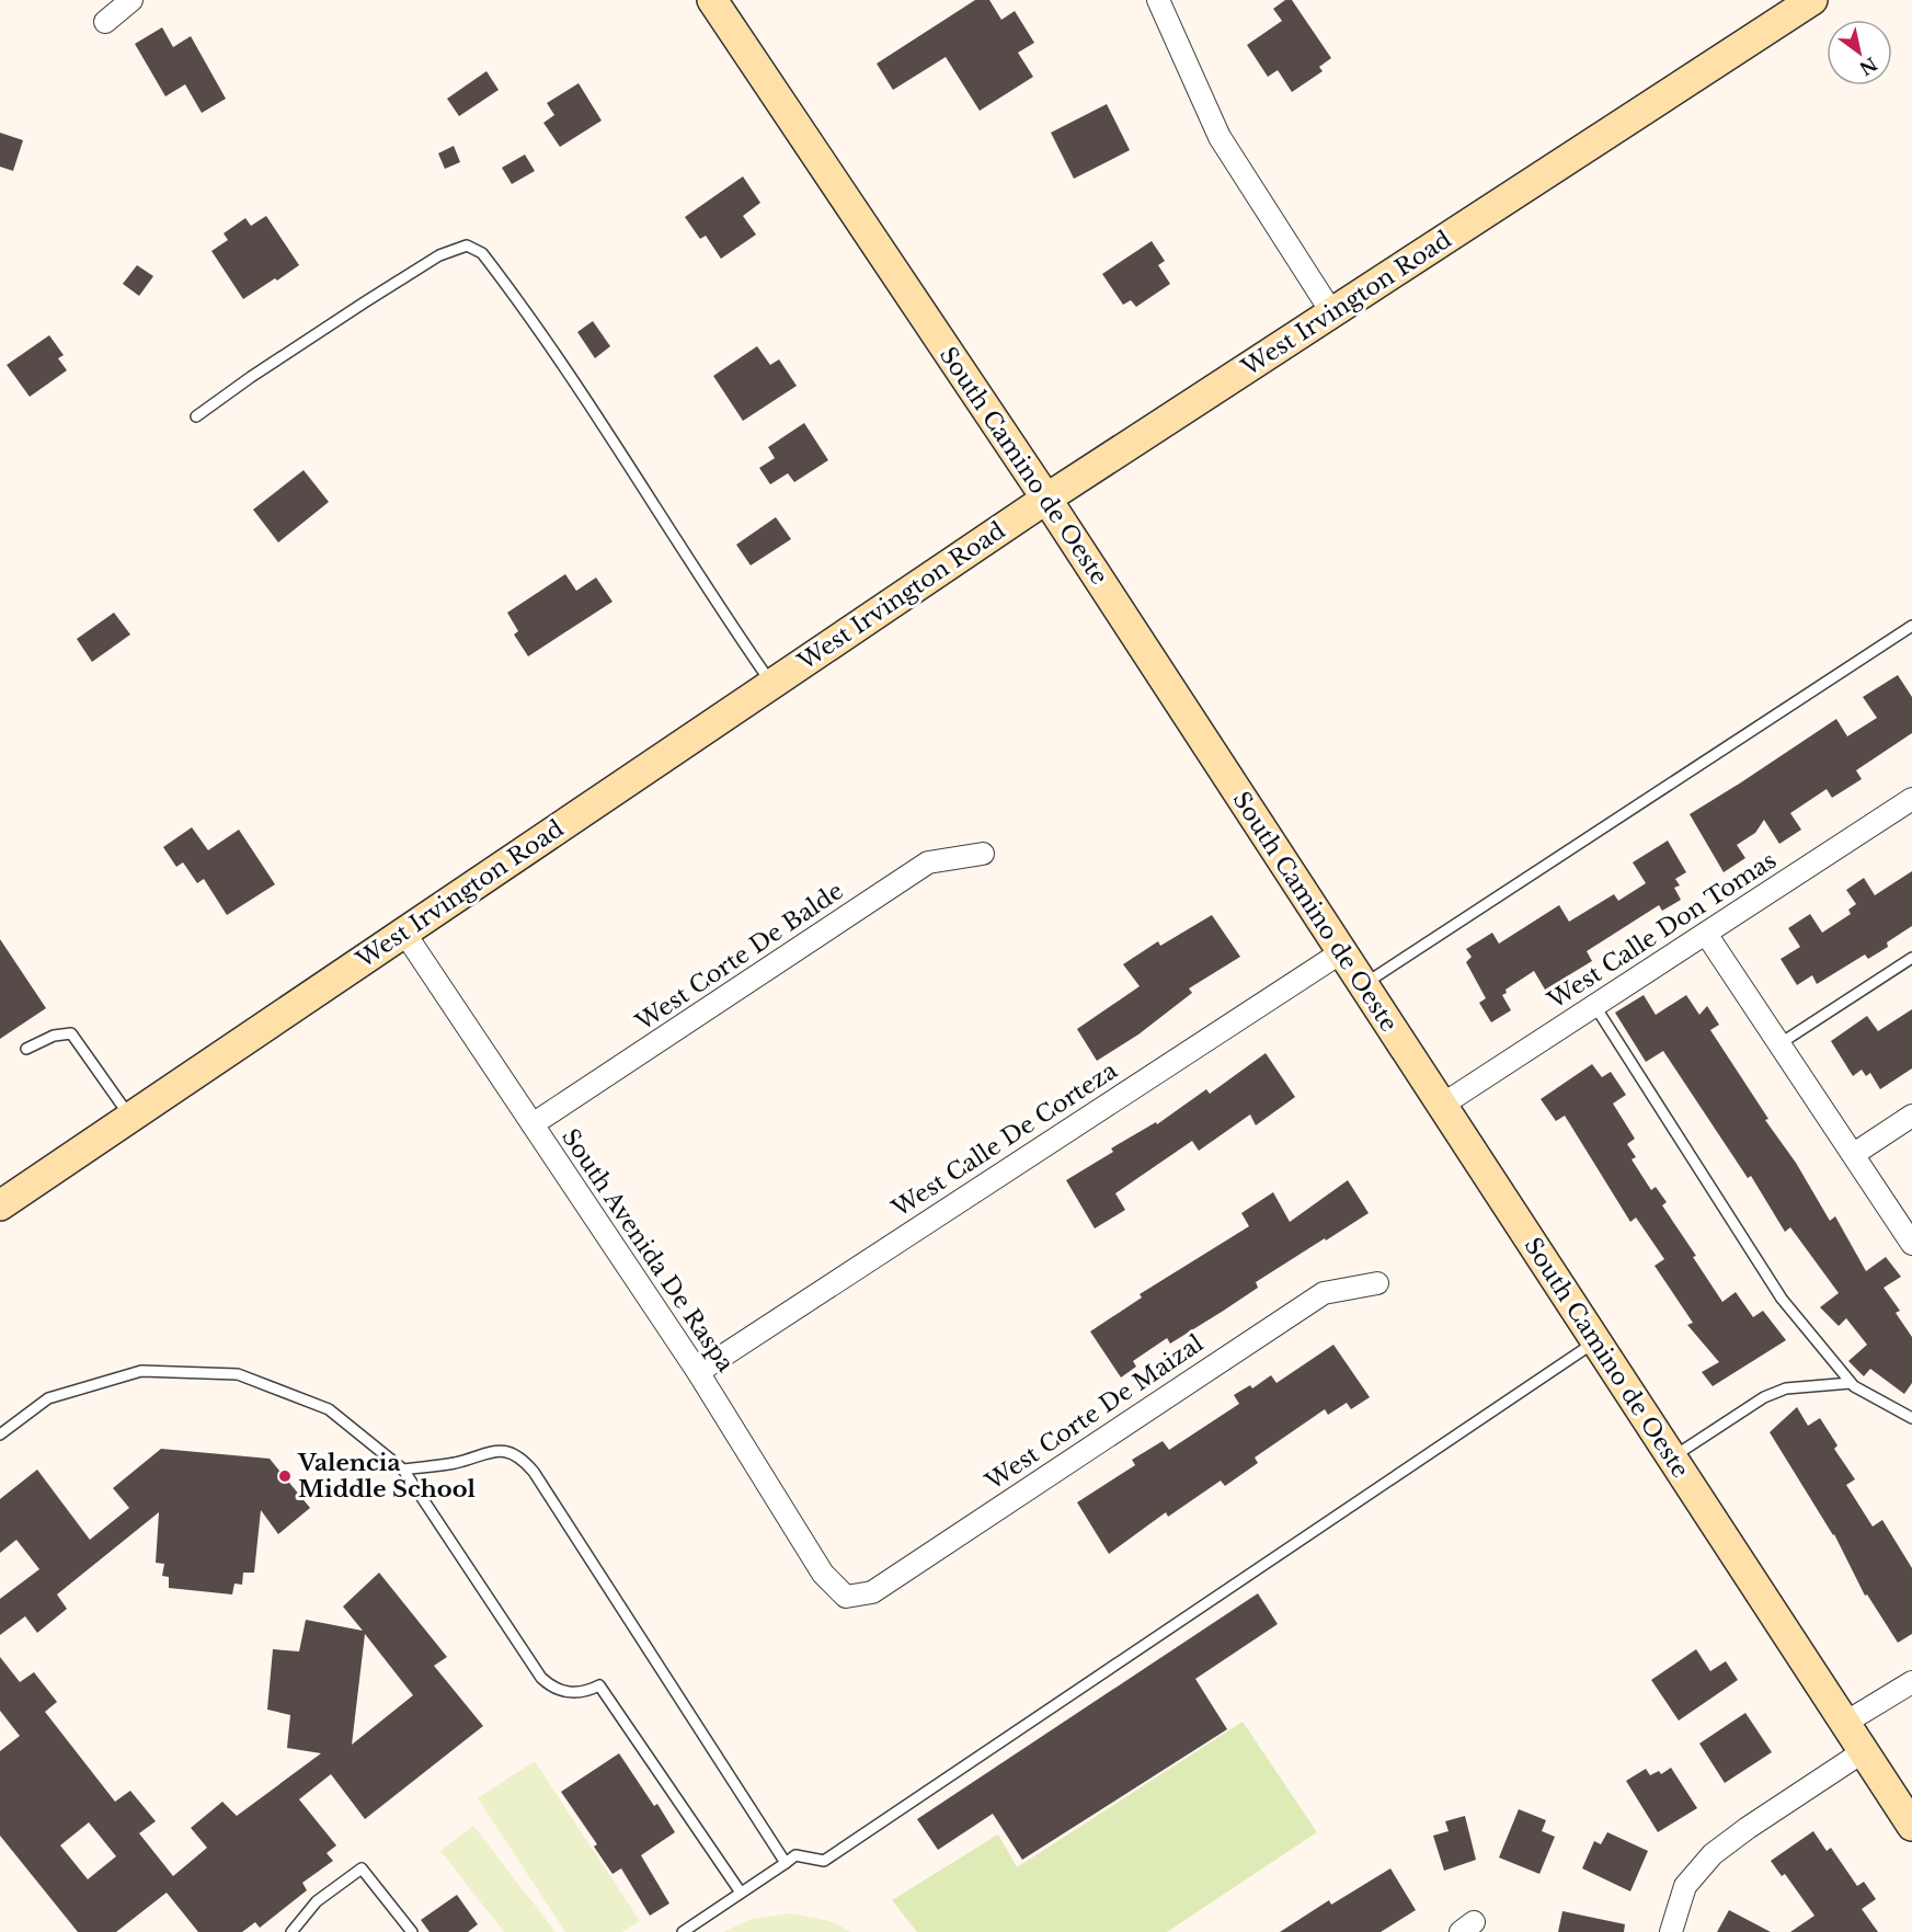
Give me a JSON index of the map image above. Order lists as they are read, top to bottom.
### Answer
{
  "streets": {
    "street": [
      "West Irvington Road",
      "South Camino de Oeste",
      "West Calle Don Tomas",
      "West Corte De Balde",
      "West Calle De Corteza",
      "South Avenida De Raspa",
      "West Corte De Maizal"
    ]
  },
  "crossings": [
    ["West Irvington Road", "South Camino de Oeste"],
    ["West Irvington Road", "South Avenida De Raspa"],
    ["South Camino de Oeste", "West Calle Don Tomas"],
    ["South Camino de Oeste", "West Calle De Corteza"],
    ["West Corte De Balde", "South Avenida De Raspa"],
    ["West Calle De Corteza", "South Avenida De Raspa"],
    ["South Avenida De Raspa", "West Corte De Maizal"]
  ],
  "places": ["Valencia Middle School"],
  "north": "bottom right"
}
